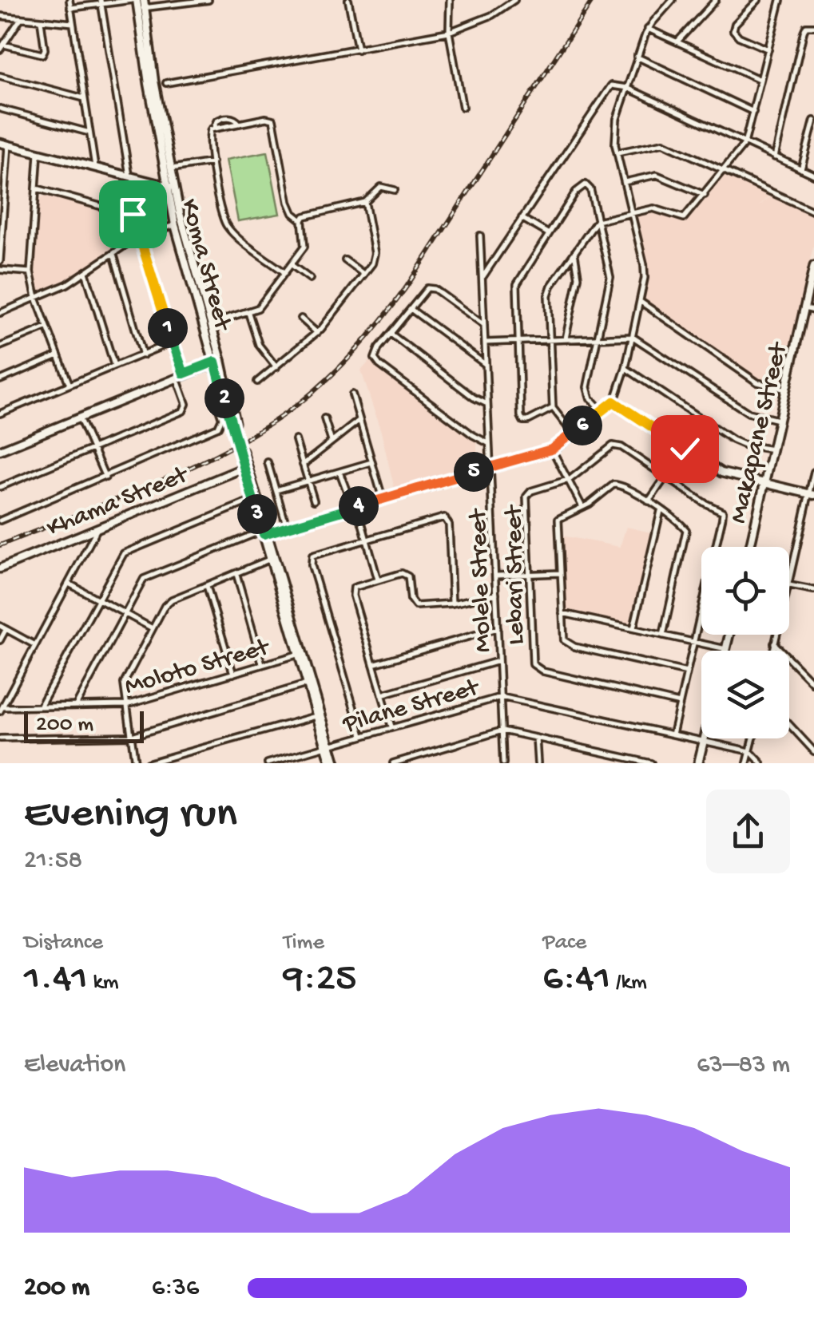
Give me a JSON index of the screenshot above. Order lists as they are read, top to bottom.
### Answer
{
  "streets": {
    "street": [
      "Koma Street",
      "Makapane Street",
      "Khama Street",
      "Lebari Street",
      "Molele Street",
      "Moloto Street",
      "Pilane Street"
    ]
  },
  "crossings": [
    ["Koma Street", "Khama Street"],
    ["Koma Street", "Moloto Street"],
    ["Koma Street", "Pilane Street"],
    ["Molele Street", "Pilane Street"]
  ],
  "scale_bar": "200 m",
  "page": {
    "pins": [
      "1",
      "2",
      "6",
      "5",
      "4",
      "3"
    ],
    "scale": "200 m",
    "heading": ["Evening run", "21:58"],
    "stats": [
      ["Distance", "1.41 km"],
      ["Time", "9:25"],
      ["Pace", "6:41 /km"]
    ],
    "chart": ["Elevation", "63–83 m"],
    "list": [
      {
        "name": "200 m",
        "note": "6:36"
      }
    ]
  }
}
